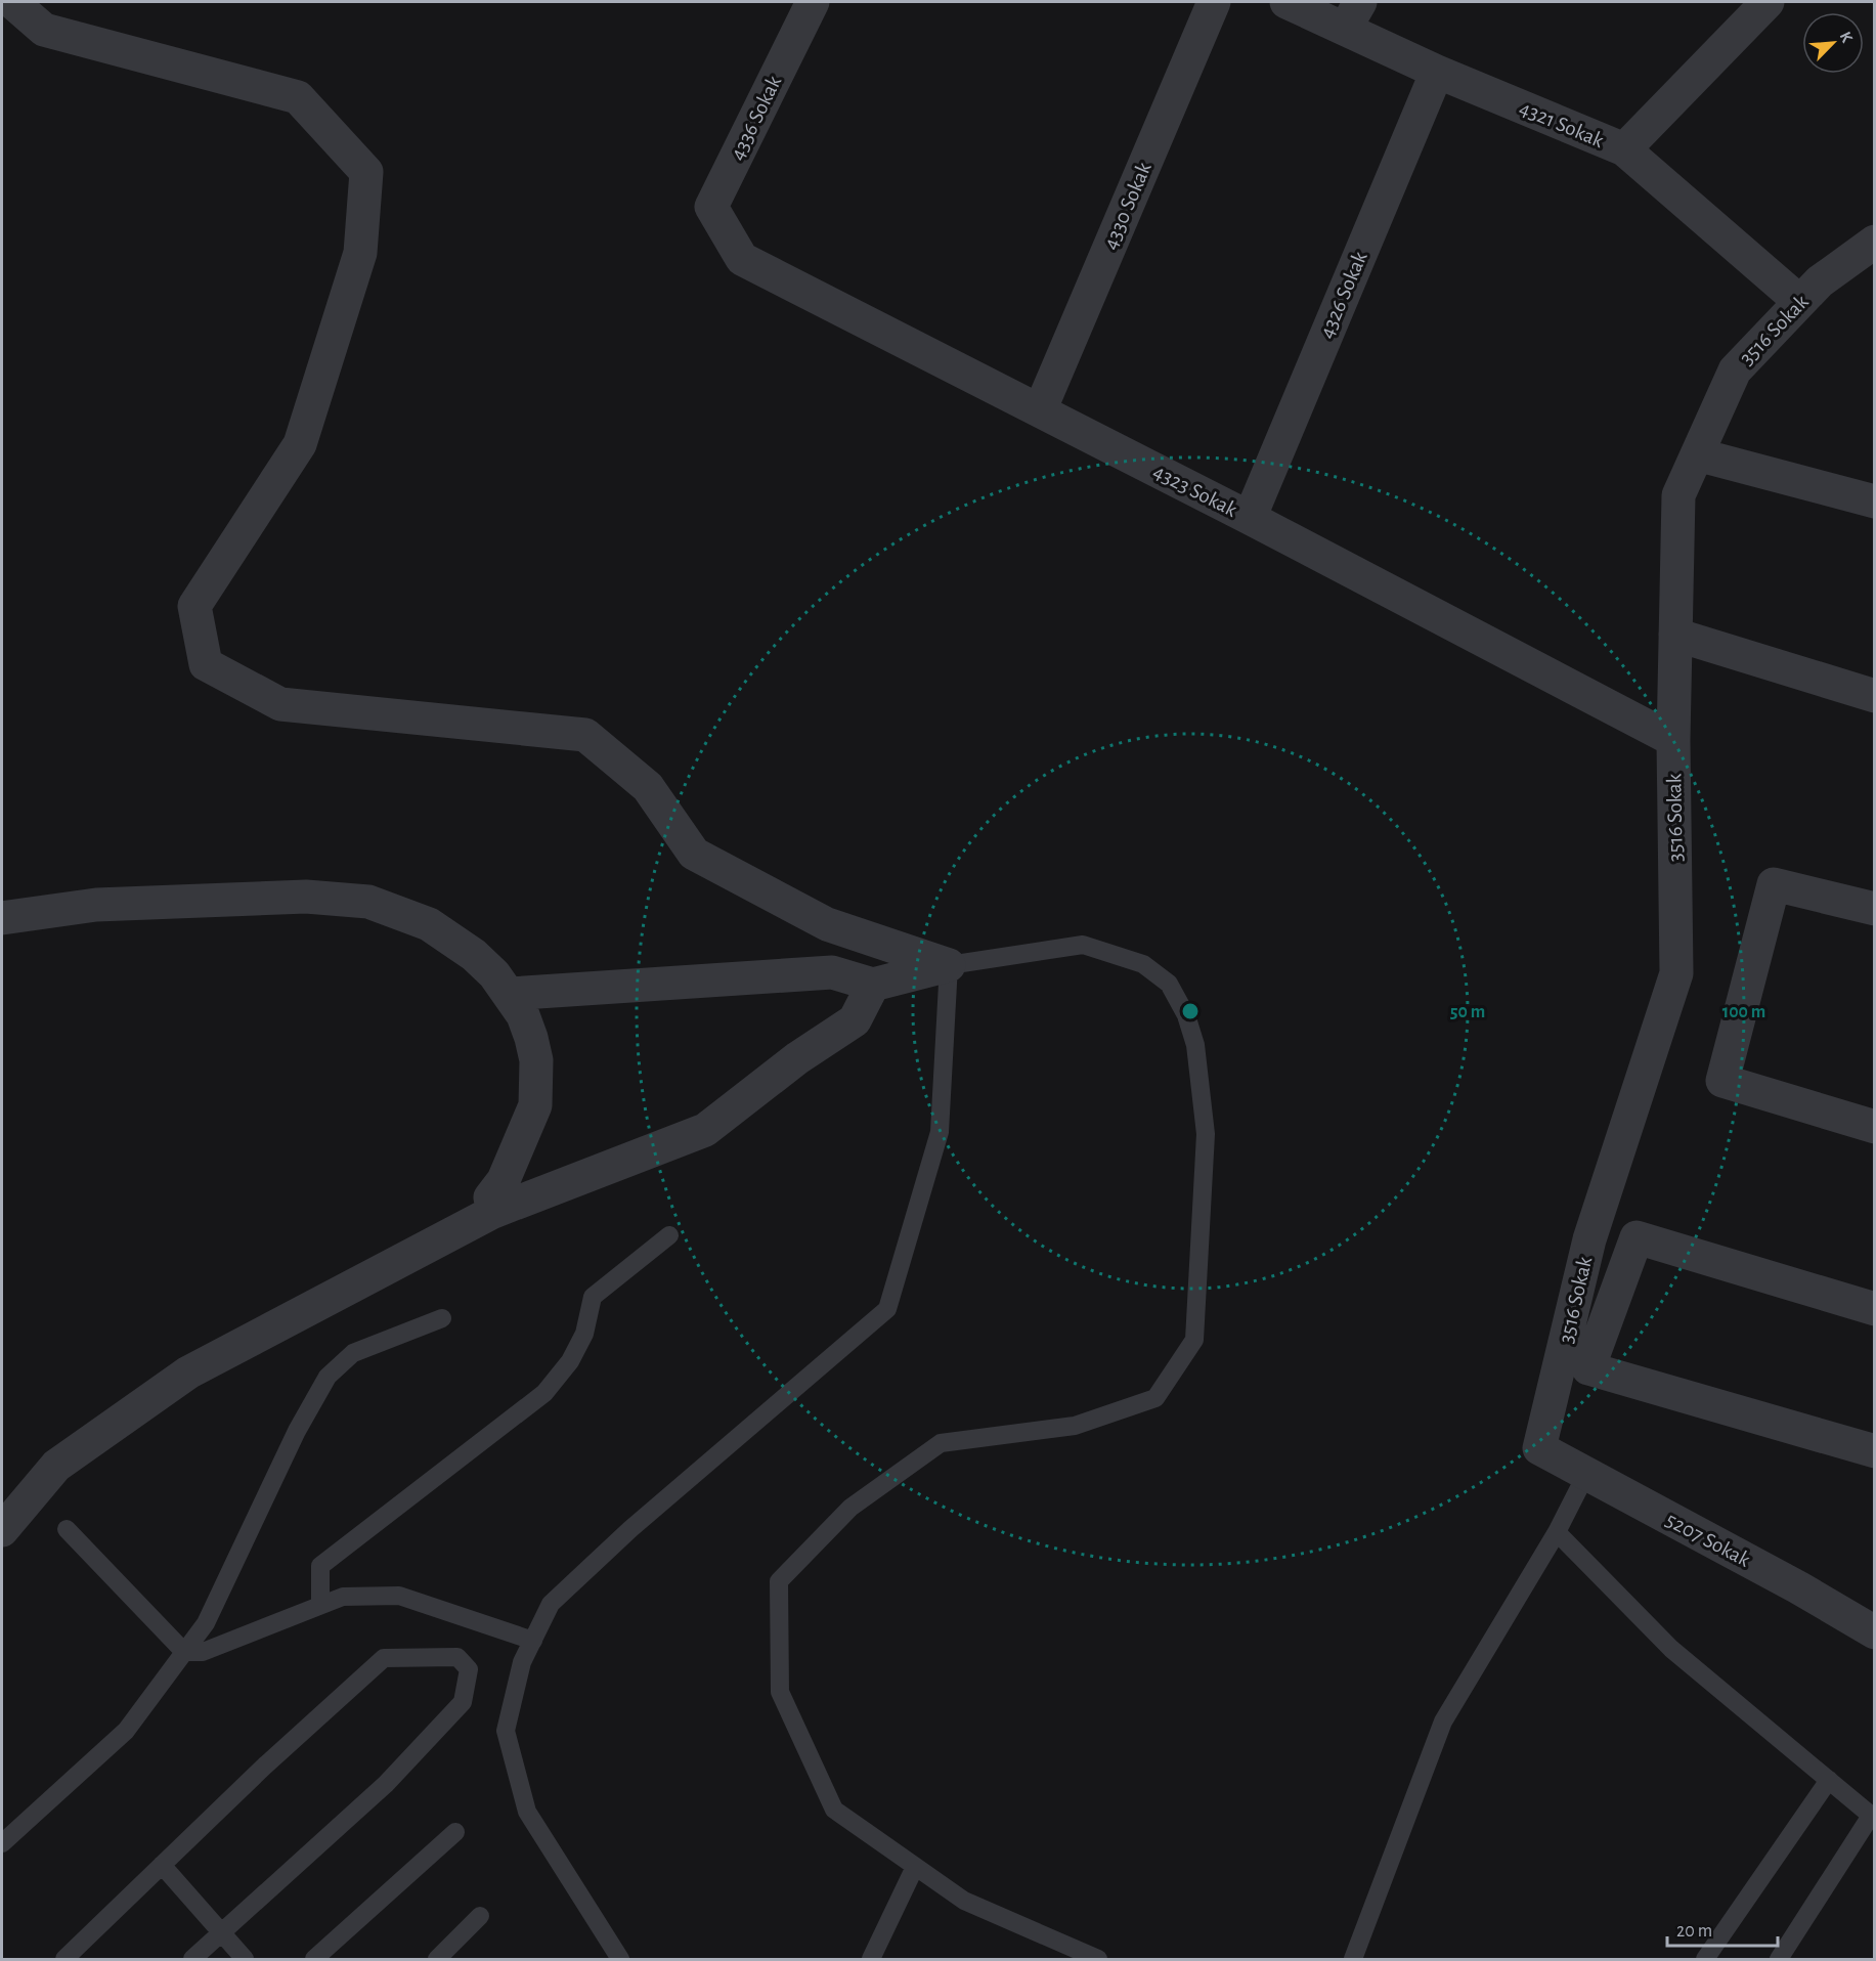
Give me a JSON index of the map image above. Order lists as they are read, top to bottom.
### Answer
{
  "streets": {
    "street": [
      "4336 Sokak",
      "4321 Sokak",
      "4330 Sokak",
      "4326 Sokak",
      "3516 Sokak",
      "4323 Sokak",
      "5207 Sokak"
    ]
  },
  "crossings": [
    ["4336 Sokak", "4323 Sokak"],
    ["4321 Sokak", "4326 Sokak"],
    ["4321 Sokak", "3516 Sokak"],
    ["4330 Sokak", "4323 Sokak"],
    ["4326 Sokak", "4323 Sokak"],
    ["3516 Sokak", "4323 Sokak"],
    ["3516 Sokak", "5207 Sokak"]
  ],
  "scale_bar": "20 m",
  "north": "top right",
  "rings": ["50 m", "100 m"]
}
